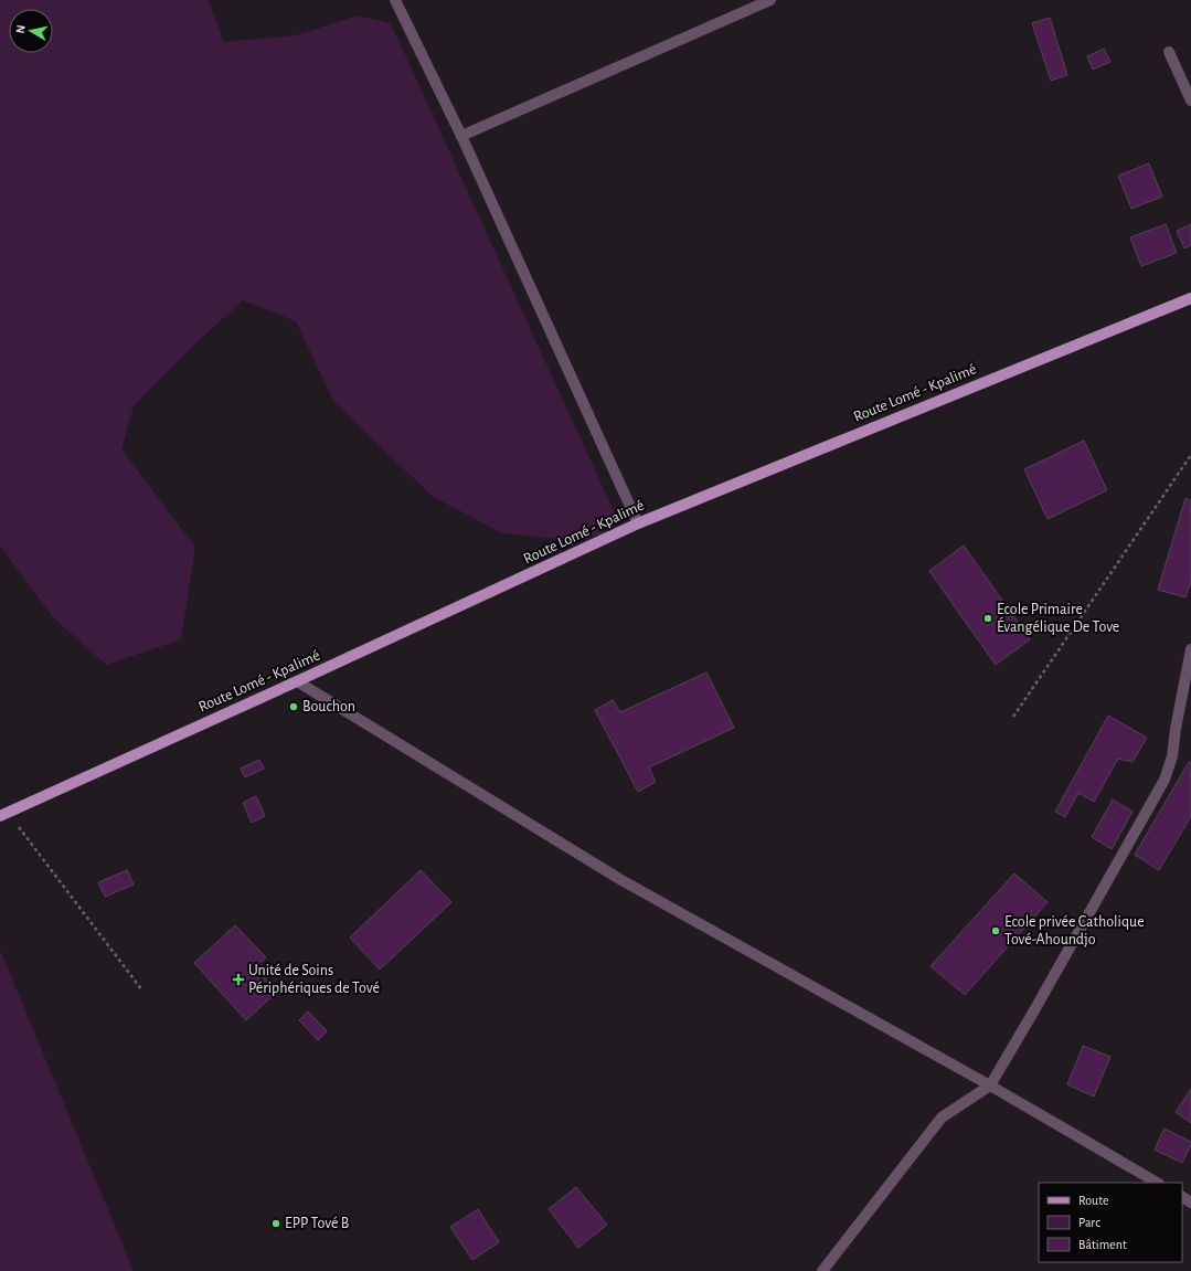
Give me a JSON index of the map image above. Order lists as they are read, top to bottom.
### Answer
{
  "streets": {
    "main road": ["Route Lomé - Kpalimé"]
  },
  "places": {
    "other": [
      "Ecole Primaire Évangélique De Tove",
      "Bouchon",
      "Ecole privée Catholique Tové-Ahoundjo",
      "EPP Tové B"
    ],
    "health": ["Unité de Soins Périphériques de Tové"]
  },
  "legend": ["Route", "Parc", "Bâtiment"],
  "north": "left"
}
